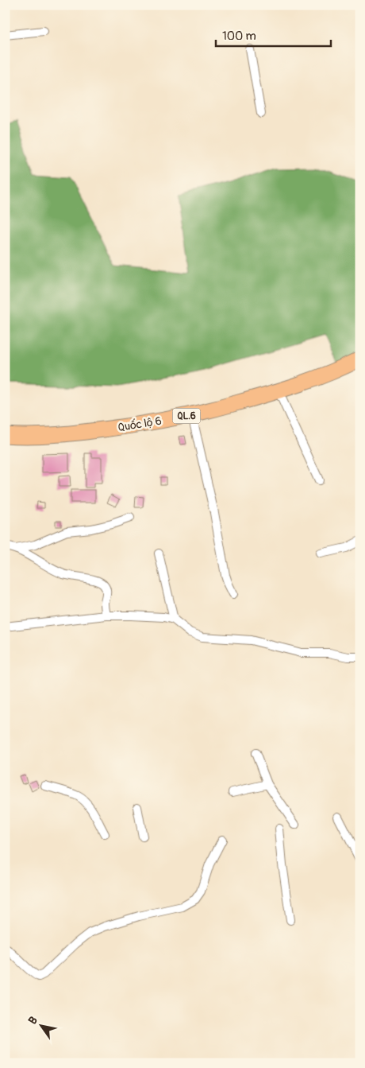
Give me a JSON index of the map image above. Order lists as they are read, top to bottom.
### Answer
{
  "streets": {
    "highway": ["QL.6", "Quốc lộ 6"]
  },
  "scale_bar": "100 m",
  "north": "top left"
}
